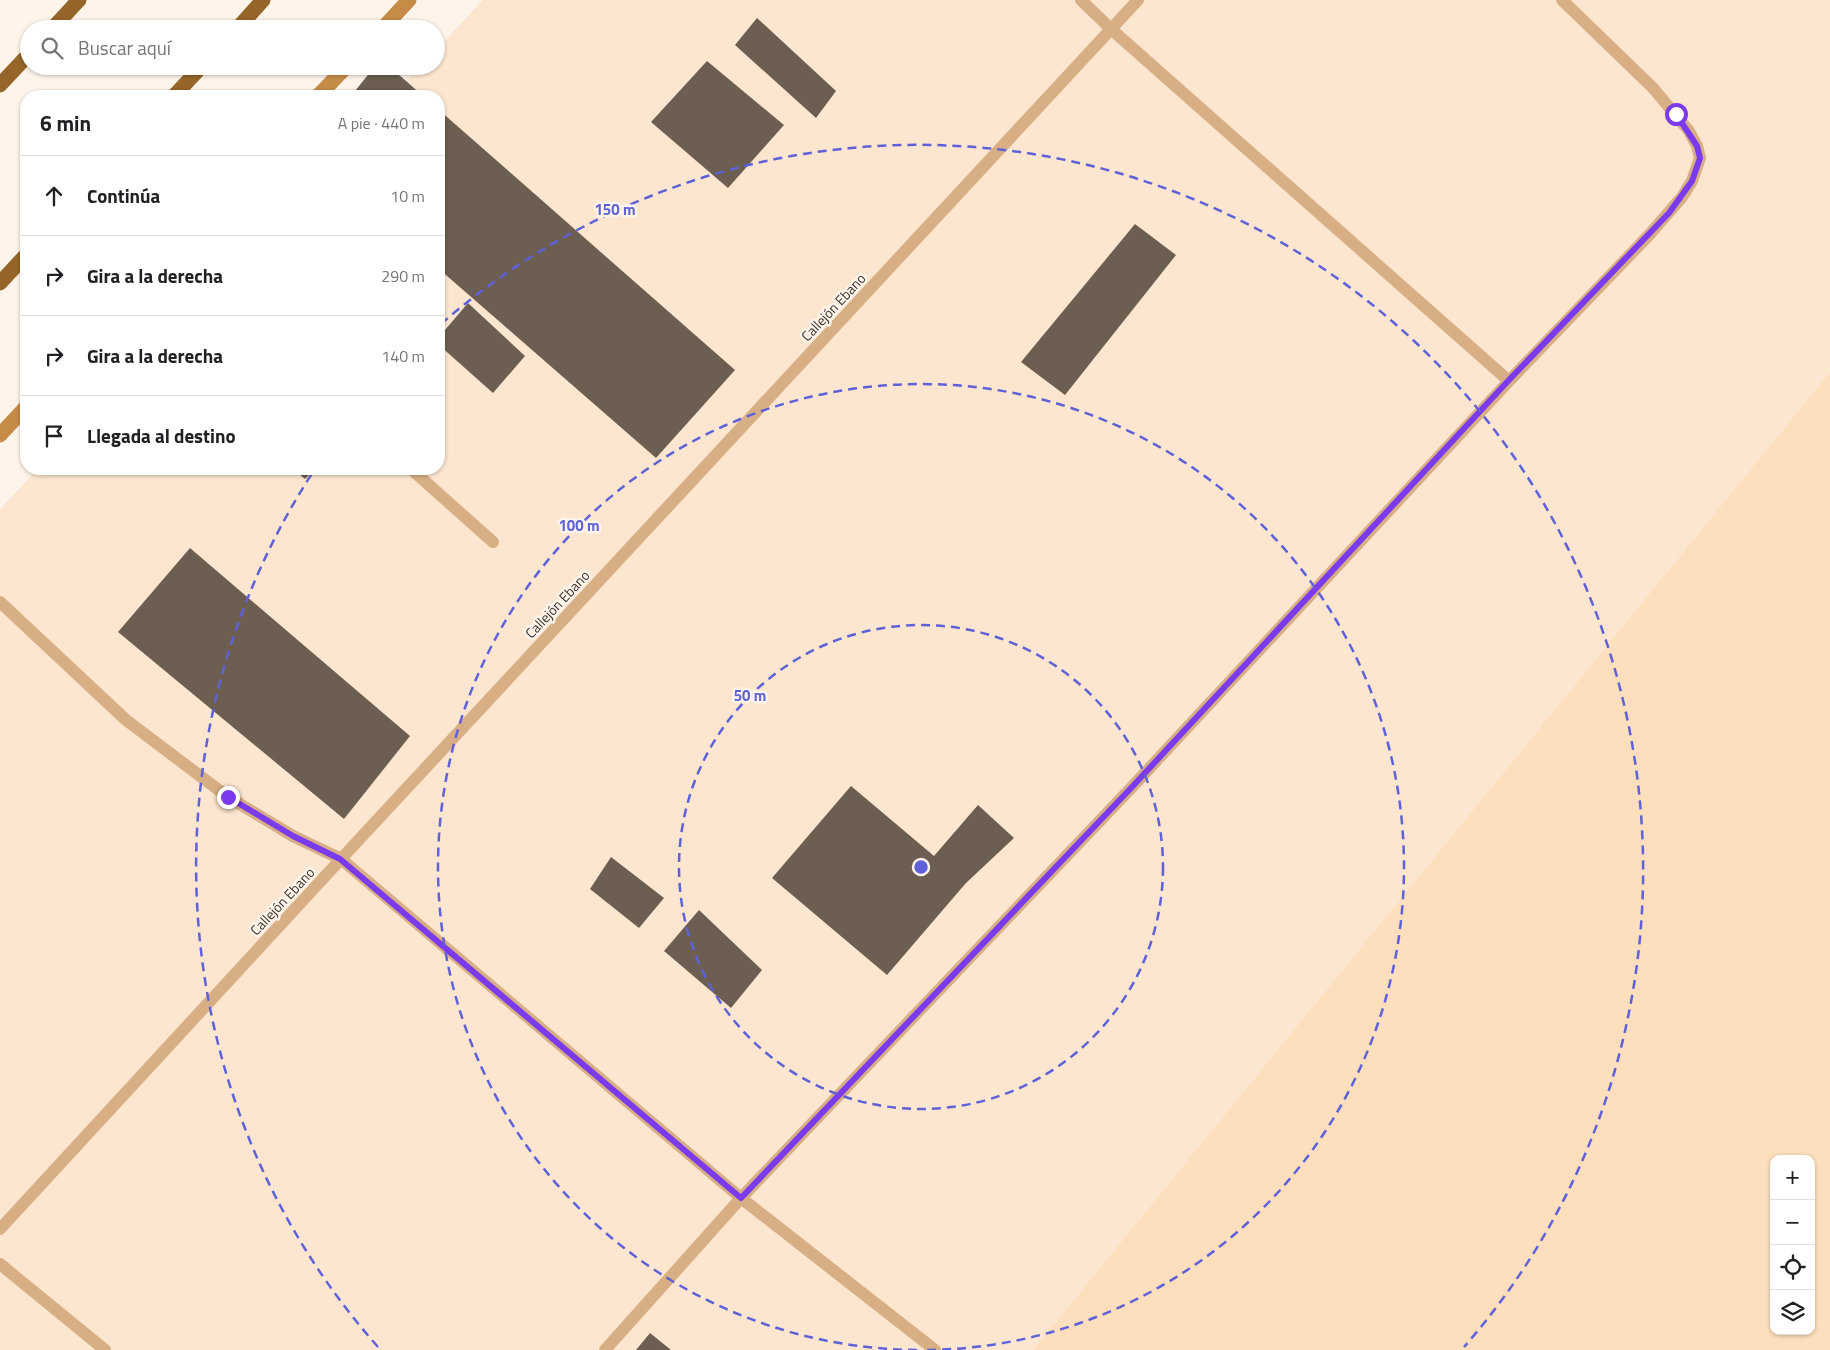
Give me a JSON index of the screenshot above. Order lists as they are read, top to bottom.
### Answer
{
  "streets": {
    "lane": ["Callejón Ebano"]
  },
  "page": {
    "search": "Buscar aquí",
    "heading": ["6 min", "A pie · 440 m"],
    "list": [
      ["Continúa", "10 m"],
      ["Gira a la derecha", "290 m"],
      ["Gira a la derecha", "140 m"],
      "Llegada al destino"
    ],
    "map_buttons": ["+", "−"]
  },
  "rings": ["150 m", "100 m", "50 m"]
}
